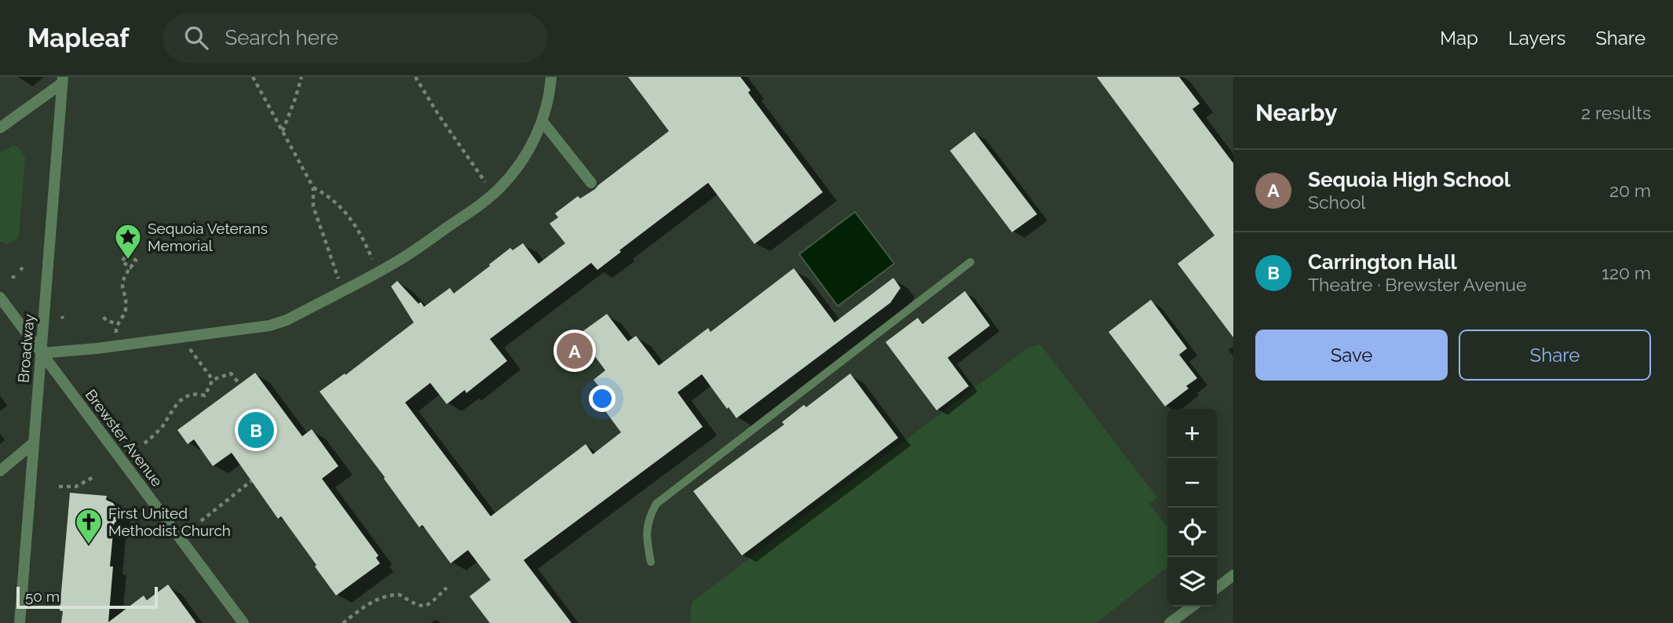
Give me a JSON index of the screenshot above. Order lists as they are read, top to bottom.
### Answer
{
  "streets": {
    "street": ["Broadway", "Brewster Avenue"]
  },
  "crossings": [
    ["Broadway", "Brewster Avenue"]
  ],
  "places": {
    "place": ["Sequoia Veterans Memorial"],
    "church": ["First United Methodist Church"]
  },
  "scale_bar": "50 m",
  "page": {
    "header": "Mapleaf",
    "search": "Search here",
    "nav": ["Map", "Layers", "Share"],
    "heading": ["Nearby", "2 results"],
    "list": [
      {
        "mark": "A",
        "name": "Sequoia High School",
        "note": "School",
        "value": "20 m"
      },
      {
        "mark": "B",
        "name": "Carrington Hall",
        "note": "Theatre · Brewster Avenue",
        "value": "120 m"
      }
    ],
    "buttons": ["Save", "Share"],
    "pins": ["A", "B"],
    "map_buttons": ["+", "−"],
    "scale": "50 m"
  }
}
